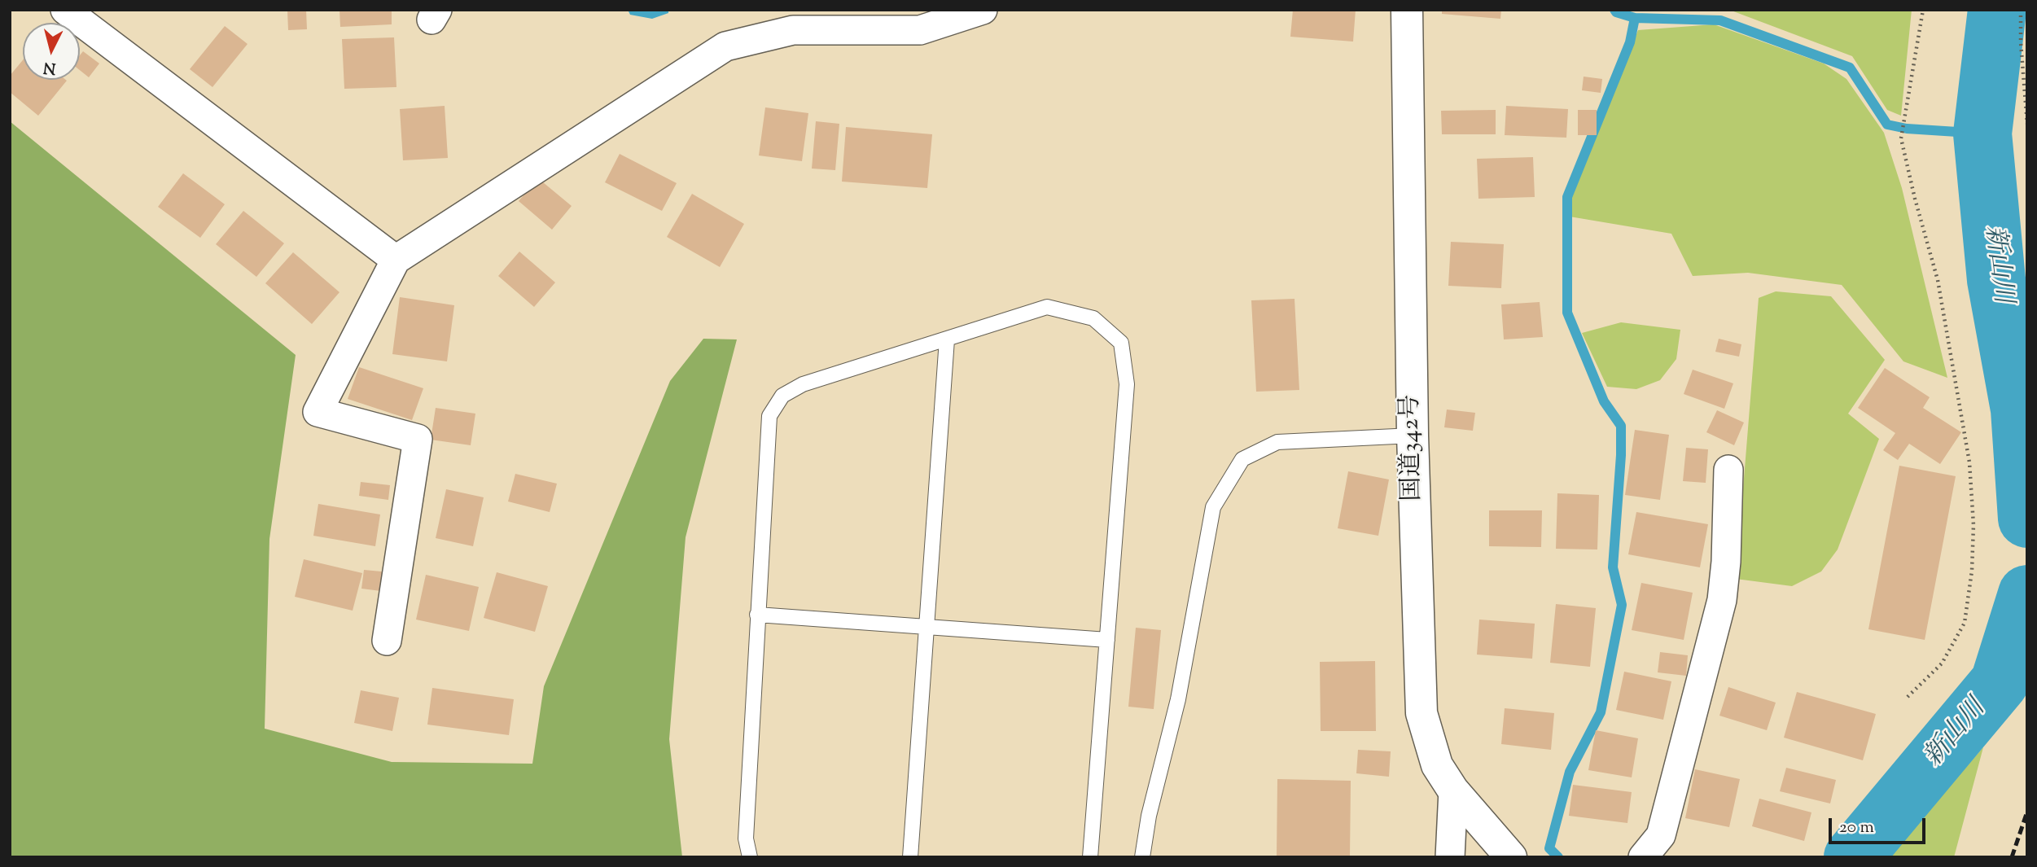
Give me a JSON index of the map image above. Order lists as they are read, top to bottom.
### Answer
{
  "streets": {
    "highway": ["国道342号"]
  },
  "water": ["新山川"],
  "scale_bar": "20 m",
  "north": "bottom"
}
